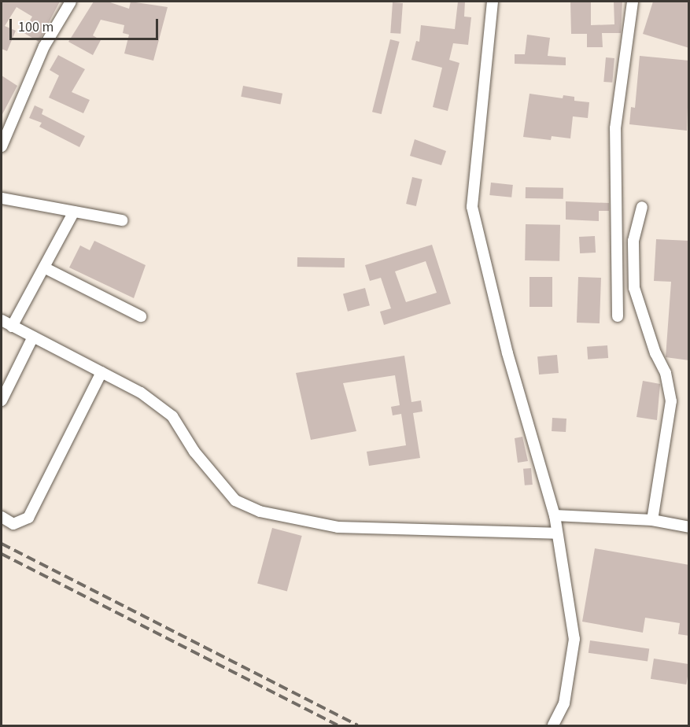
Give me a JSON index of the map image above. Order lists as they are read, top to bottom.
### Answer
{
  "scale_bar": "100 m"
}
